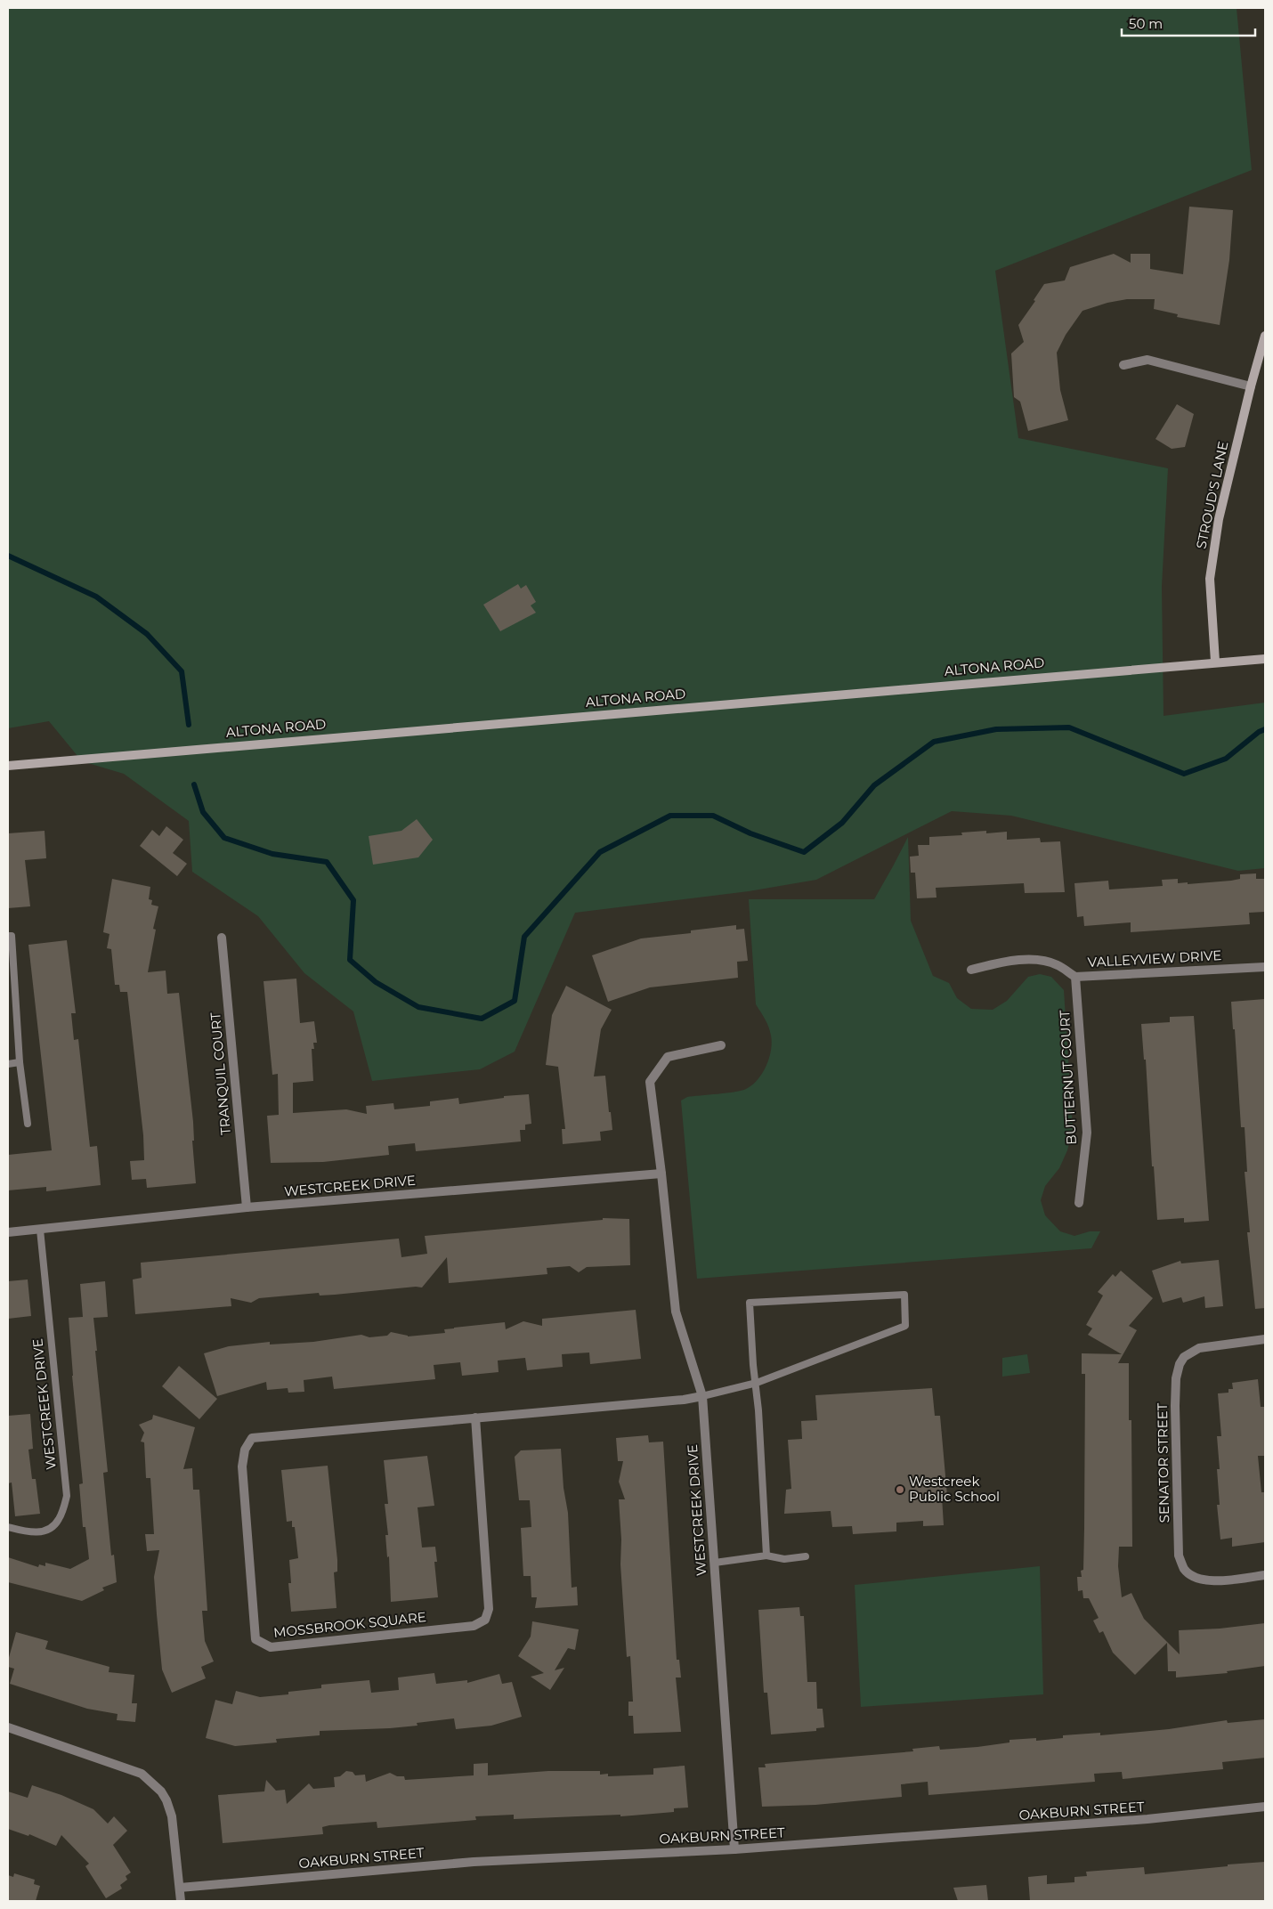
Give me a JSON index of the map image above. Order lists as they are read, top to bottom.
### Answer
{
  "streets": {
    "main road": ["STROUD'S LANE", "ALTONA ROAD"],
    "street": [
      "VALLEYVIEW DRIVE",
      "TRANQUIL COURT",
      "BUTTERNUT COURT",
      "WESTCREEK DRIVE",
      "SENATOR STREET",
      "MOSSBROOK SQUARE",
      "OAKBURN STREET"
    ]
  },
  "crossings": [
    ["STROUD'S LANE", "ALTONA ROAD"],
    ["VALLEYVIEW DRIVE", "BUTTERNUT COURT"],
    ["TRANQUIL COURT", "WESTCREEK DRIVE"],
    ["WESTCREEK DRIVE", "MOSSBROOK SQUARE"],
    ["WESTCREEK DRIVE", "OAKBURN STREET"]
  ],
  "places": ["Westcreek Public School"],
  "scale_bar": "50 m"
}
